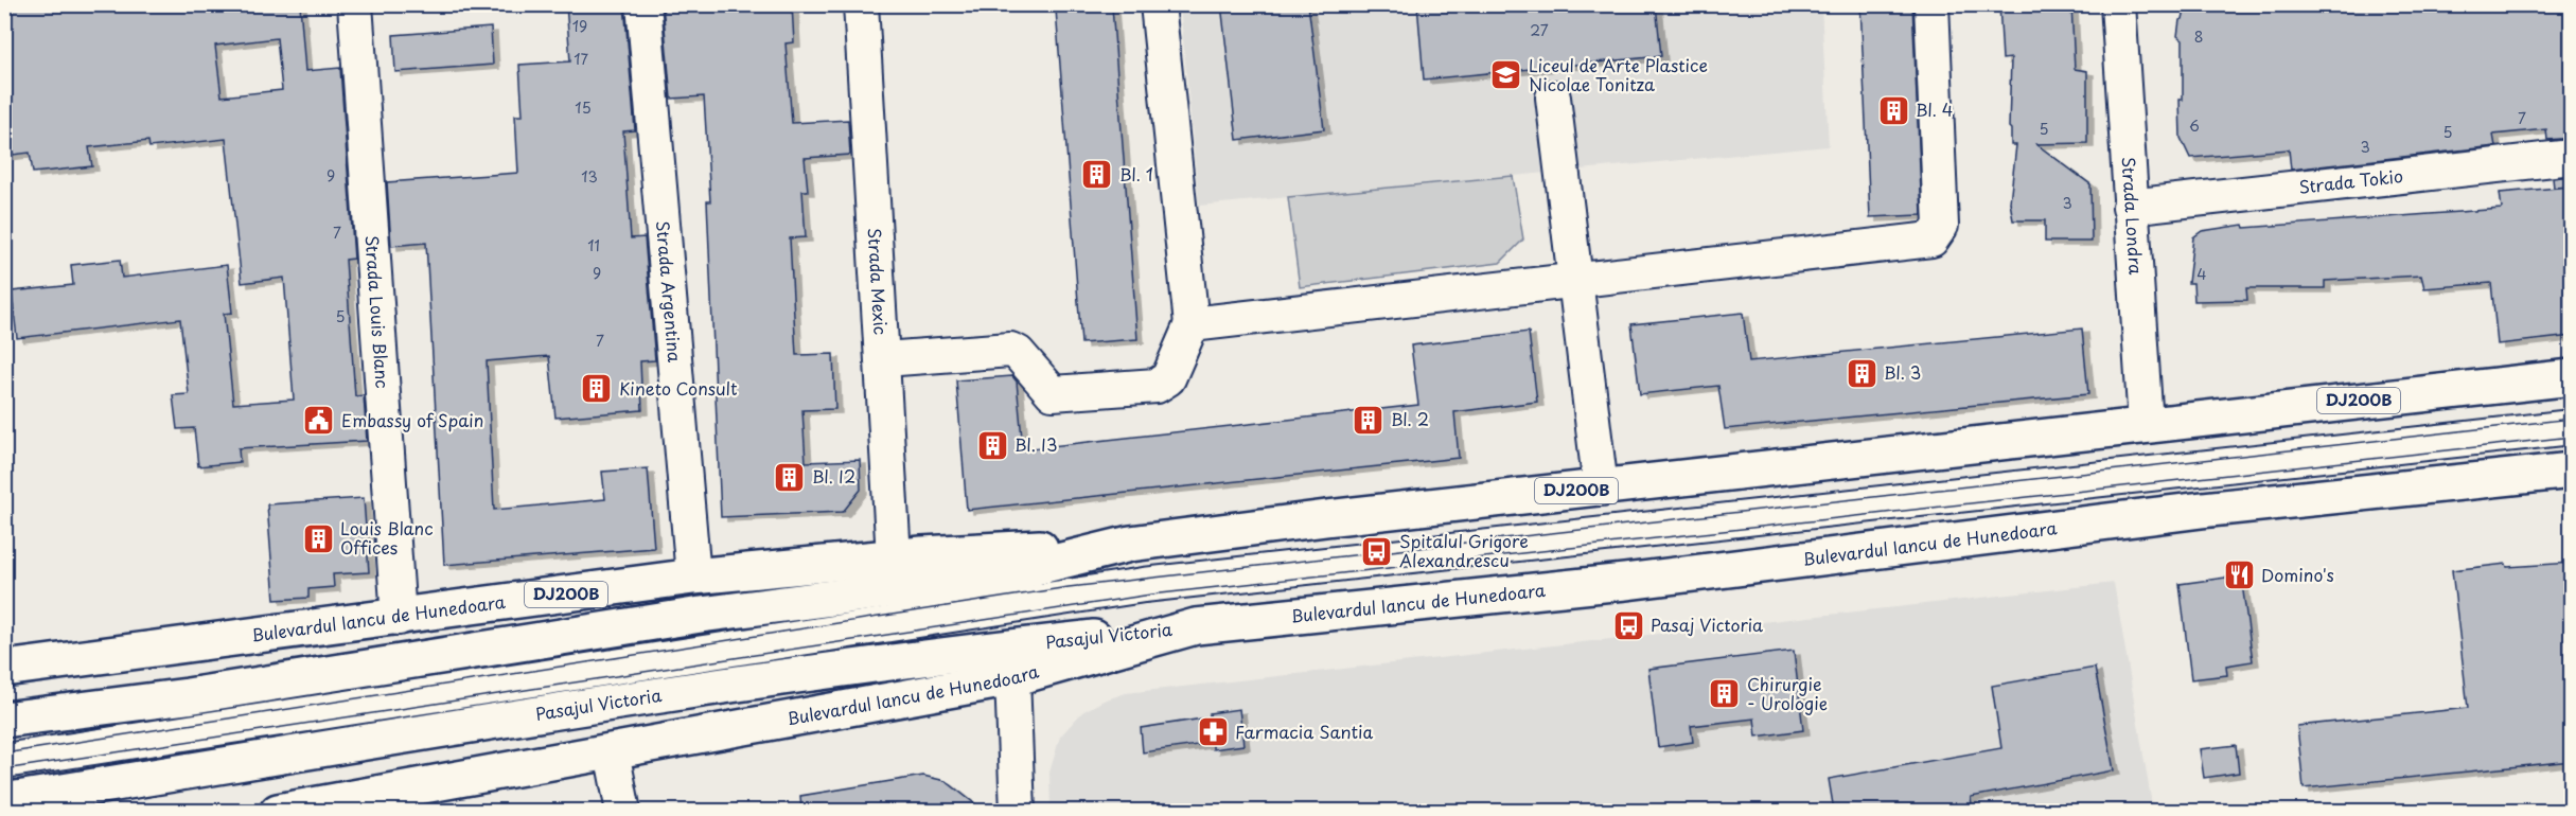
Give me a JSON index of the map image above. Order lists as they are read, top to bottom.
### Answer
{
  "streets": {
    "main road": ["DJ200B", "Bulevardul Iancu de Hunedoara", "Pasajul Victoria"],
    "street": [
      "Strada Tokio",
      "Strada Londra",
      "Strada Mexic",
      "Strada Argentina",
      "Strada Louis Blanc"
    ]
  },
  "crossings": [
    ["Strada Tokio", "Strada Londra"],
    ["Strada Londra", "Bulevardul Iancu de Hunedoara"],
    ["Strada Mexic", "Bulevardul Iancu de Hunedoara"],
    ["Strada Argentina", "Bulevardul Iancu de Hunedoara"],
    ["Strada Louis Blanc", "Bulevardul Iancu de Hunedoara"],
    ["Bulevardul Iancu de Hunedoara", "Pasajul Victoria"]
  ],
  "places": {
    "school or university": ["Liceul de Arte Plastice Nicolae Tonitza"],
    "building": [
      "Bl. 4",
      "Bl. 1",
      "Bl. 3",
      "Kineto Consult",
      "Bl. 2",
      "Bl. I3",
      "Bl. I2",
      "Louis Blanc Offices",
      "Chirurgie - Urologie"
    ],
    "public building": ["Embassy of Spain"],
    "bus stop": ["Spitalul Grigore Alexandrescu", "Pasaj Victoria"],
    "restaurant": ["Domino's"],
    "pharmacy": ["Farmacia Santia"]
  },
  "house_numbers": [
    "19",
    "27",
    "8",
    "17",
    "15",
    "7",
    "6",
    "5",
    "5",
    "3",
    "9",
    "13",
    "3",
    "7",
    "11",
    "9",
    "4",
    "5",
    "7"
  ]
}
